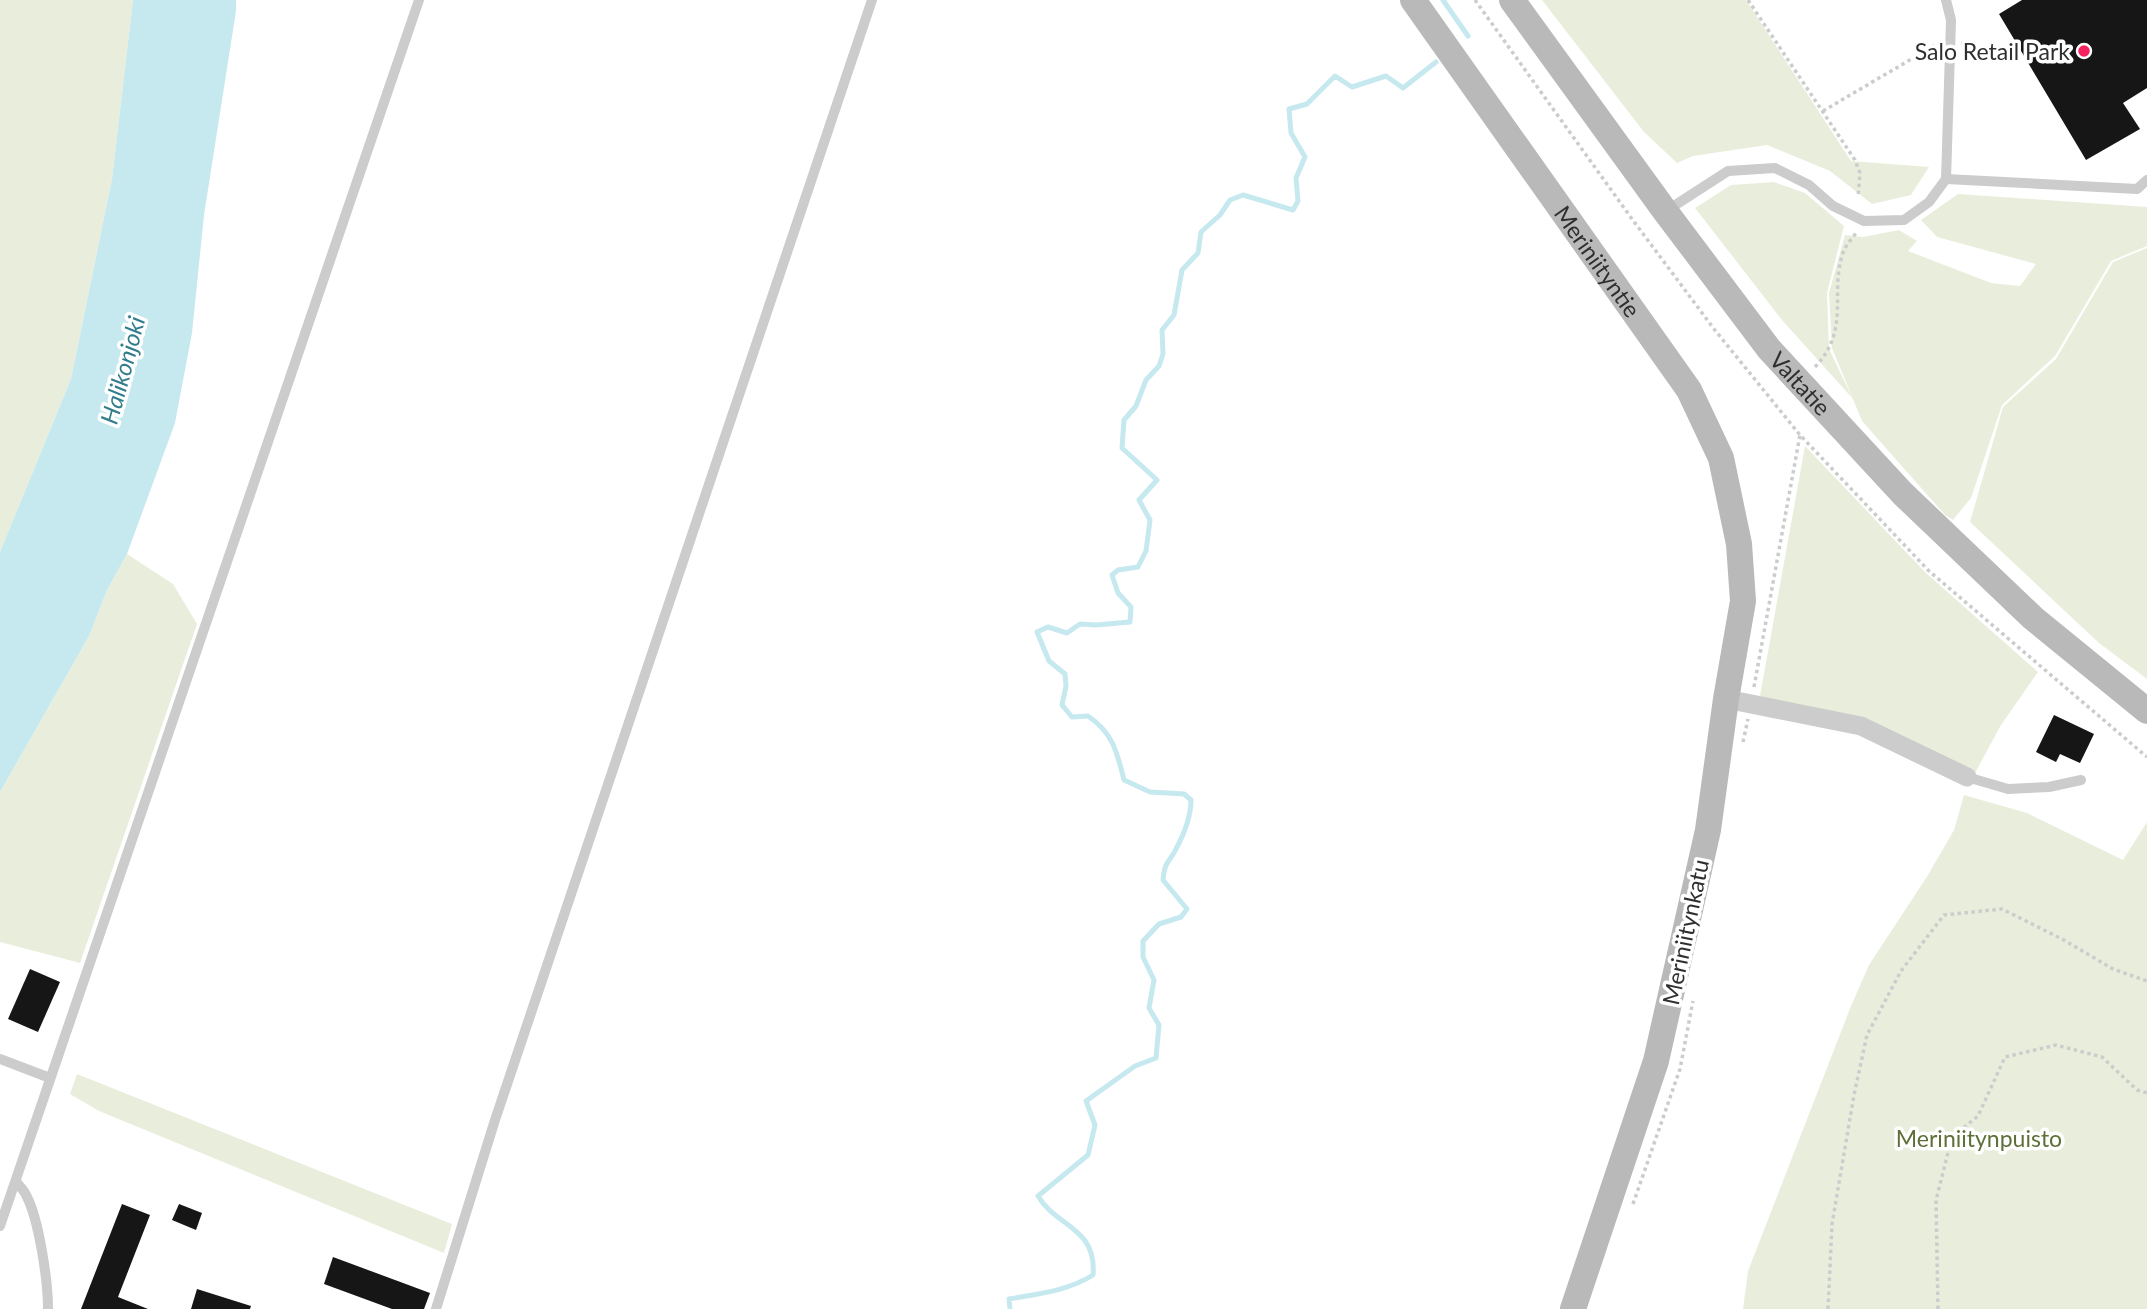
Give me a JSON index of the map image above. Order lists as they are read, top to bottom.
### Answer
{
  "streets": {
    "main road": ["Meriniityntie", "Valtatie", "Meriniitynkatu"]
  },
  "crossings": [
    ["Meriniityntie", "Meriniitynkatu"]
  ],
  "water": ["Halikonjoki"],
  "parks": ["Meriniitynpuisto"],
  "places": ["Salo Retail Park"]
}
